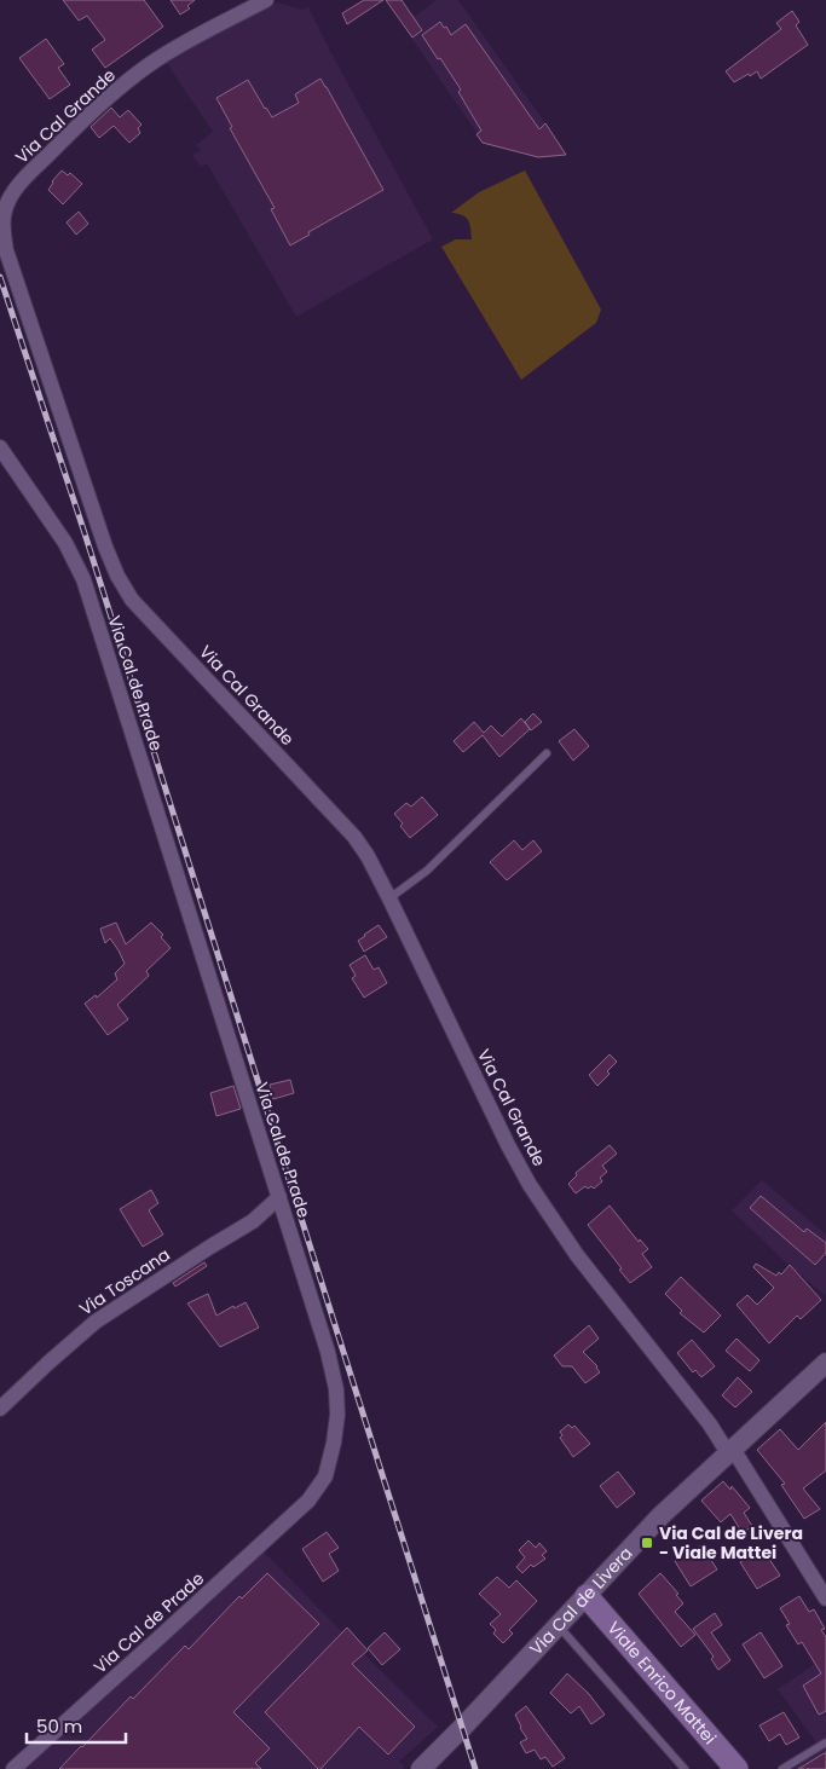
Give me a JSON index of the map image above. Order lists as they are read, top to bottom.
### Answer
{
  "streets": {
    "main road": ["Viale Enrico Mattei"],
    "street": [
      "Via Cal Grande",
      "Via Cal de Prade",
      "Via Toscana",
      "Via Cal de Livera"
    ]
  },
  "crossings": [
    ["Via Cal Grande", "Via Cal de Livera"],
    ["Via Cal de Prade", "Via Toscana"],
    ["Via Cal de Livera", "Viale Enrico Mattei"]
  ],
  "places": {
    "transit": ["Via Cal de Livera - Viale Mattei"]
  },
  "scale_bar": "50 m"
}
